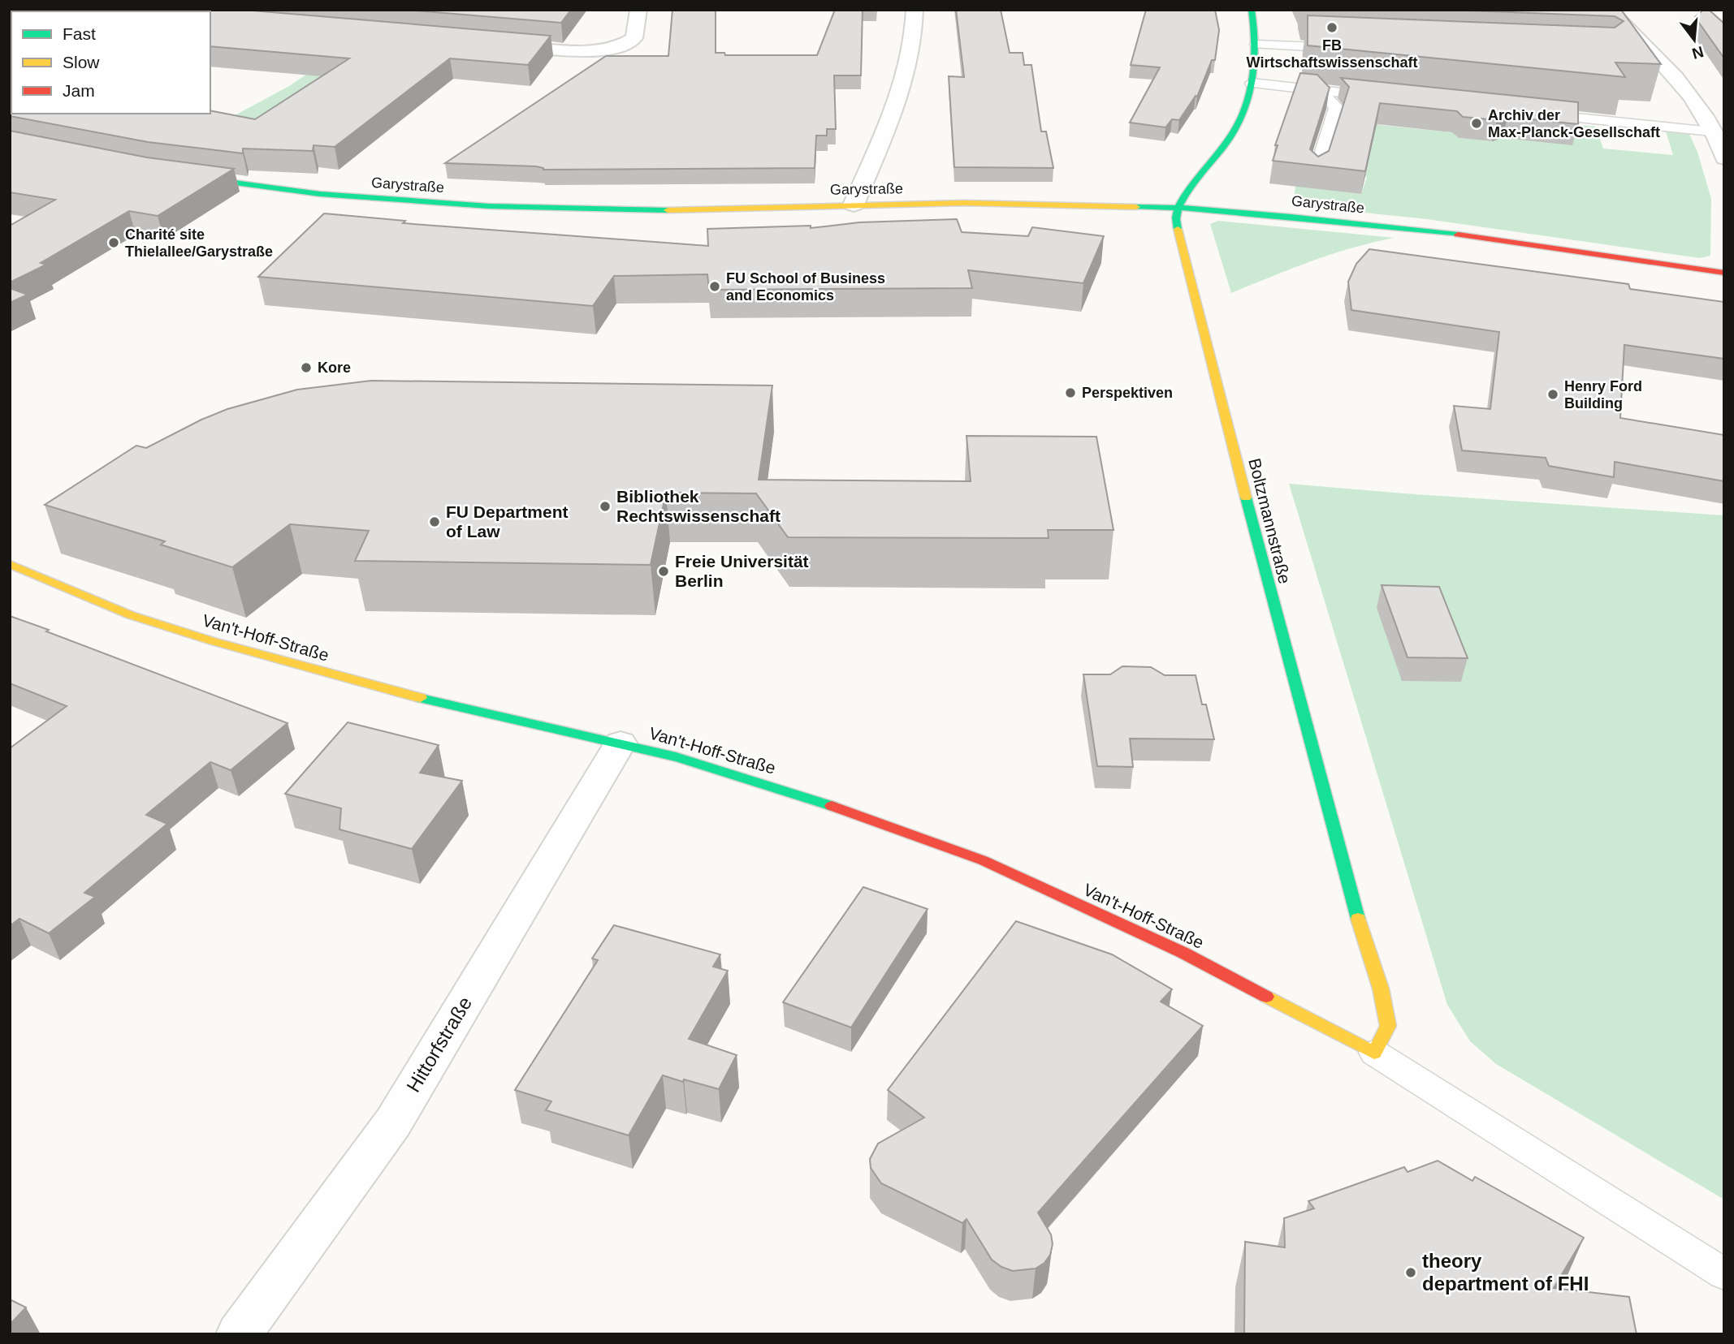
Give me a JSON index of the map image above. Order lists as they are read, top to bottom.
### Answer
{
  "streets": {
    "street": [
      "Garystraße",
      "Boltzmannstraße",
      "Van't-Hoff-Straße",
      "Hittorfstraße"
    ]
  },
  "crossings": [
    ["Garystraße", "Boltzmannstraße"],
    ["Boltzmannstraße", "Van't-Hoff-Straße"],
    ["Van't-Hoff-Straße", "Hittorfstraße"]
  ],
  "places": [
    "FB Wirtschaftswissenschaft",
    "Archiv der Max-Planck-Gesellschaft",
    "Charité site Thielallee/Garystraße",
    "FU School of Business and Economics",
    "Kore",
    "Perspektiven",
    "Henry Ford Building",
    "Bibliothek Rechtswissenschaft",
    "FU Department of Law",
    "Freie Universität Berlin",
    "theory department of FHI"
  ],
  "legend": ["Fast", "Slow", "Jam"],
  "north": "bottom"
}
